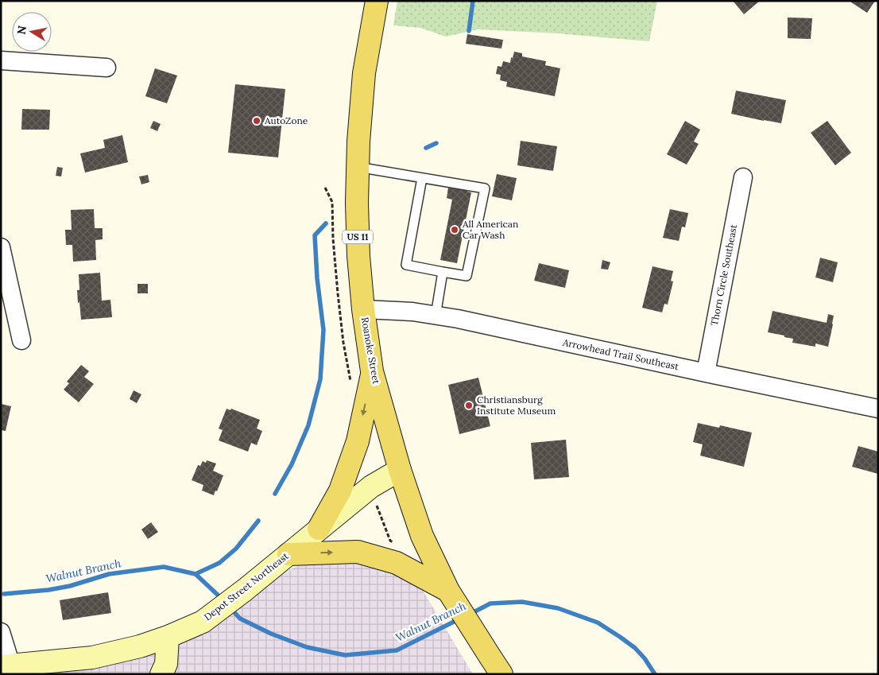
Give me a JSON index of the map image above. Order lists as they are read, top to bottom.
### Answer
{
  "streets": {
    "main road": ["US 11", "Roanoke Street", "Depot Street Northeast"],
    "street": ["Thorn Circle Southeast", "Arrowhead Trail Southeast"]
  },
  "crossings": [
    ["Thorn Circle Southeast", "Arrowhead Trail Southeast"],
    ["Roanoke Street", "Arrowhead Trail Southeast"],
    ["Roanoke Street", "Depot Street Northeast"]
  ],
  "water": ["Walnut Branch"],
  "places": ["AutoZone", "All American Car Wash", "Christiansburg Institute Museum"],
  "north": "left"
}
